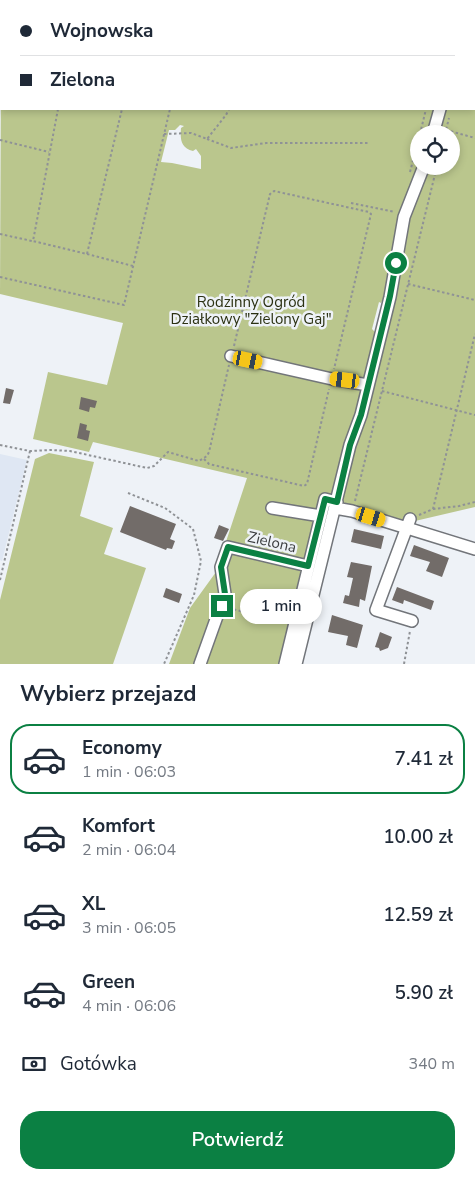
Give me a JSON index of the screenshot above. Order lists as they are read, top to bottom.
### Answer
{
  "streets": {
    "street": ["Zielona"]
  },
  "parks": ["Rodzinny Ogród Działkowy \"Zielony Gaj\""],
  "page": {
    "banner": ["Wojnowska", "Zielona"],
    "bubble": "1 min",
    "heading": "Wybierz przejazd",
    "list": [
      {
        "name": "Economy",
        "note": "1 min · 06:03",
        "value": "7.41 zł"
      },
      {
        "name": "Komfort",
        "note": "2 min · 06:04",
        "value": "10.00 zł"
      },
      {
        "name": "XL",
        "note": "3 min · 06:05",
        "value": "12.59 zł"
      },
      {
        "name": "Green",
        "note": "4 min · 06:06",
        "value": "5.90 zł"
      }
    ],
    "pay": ["Gotówka", "340 m"],
    "buttons": "Potwierdź"
  }
}
